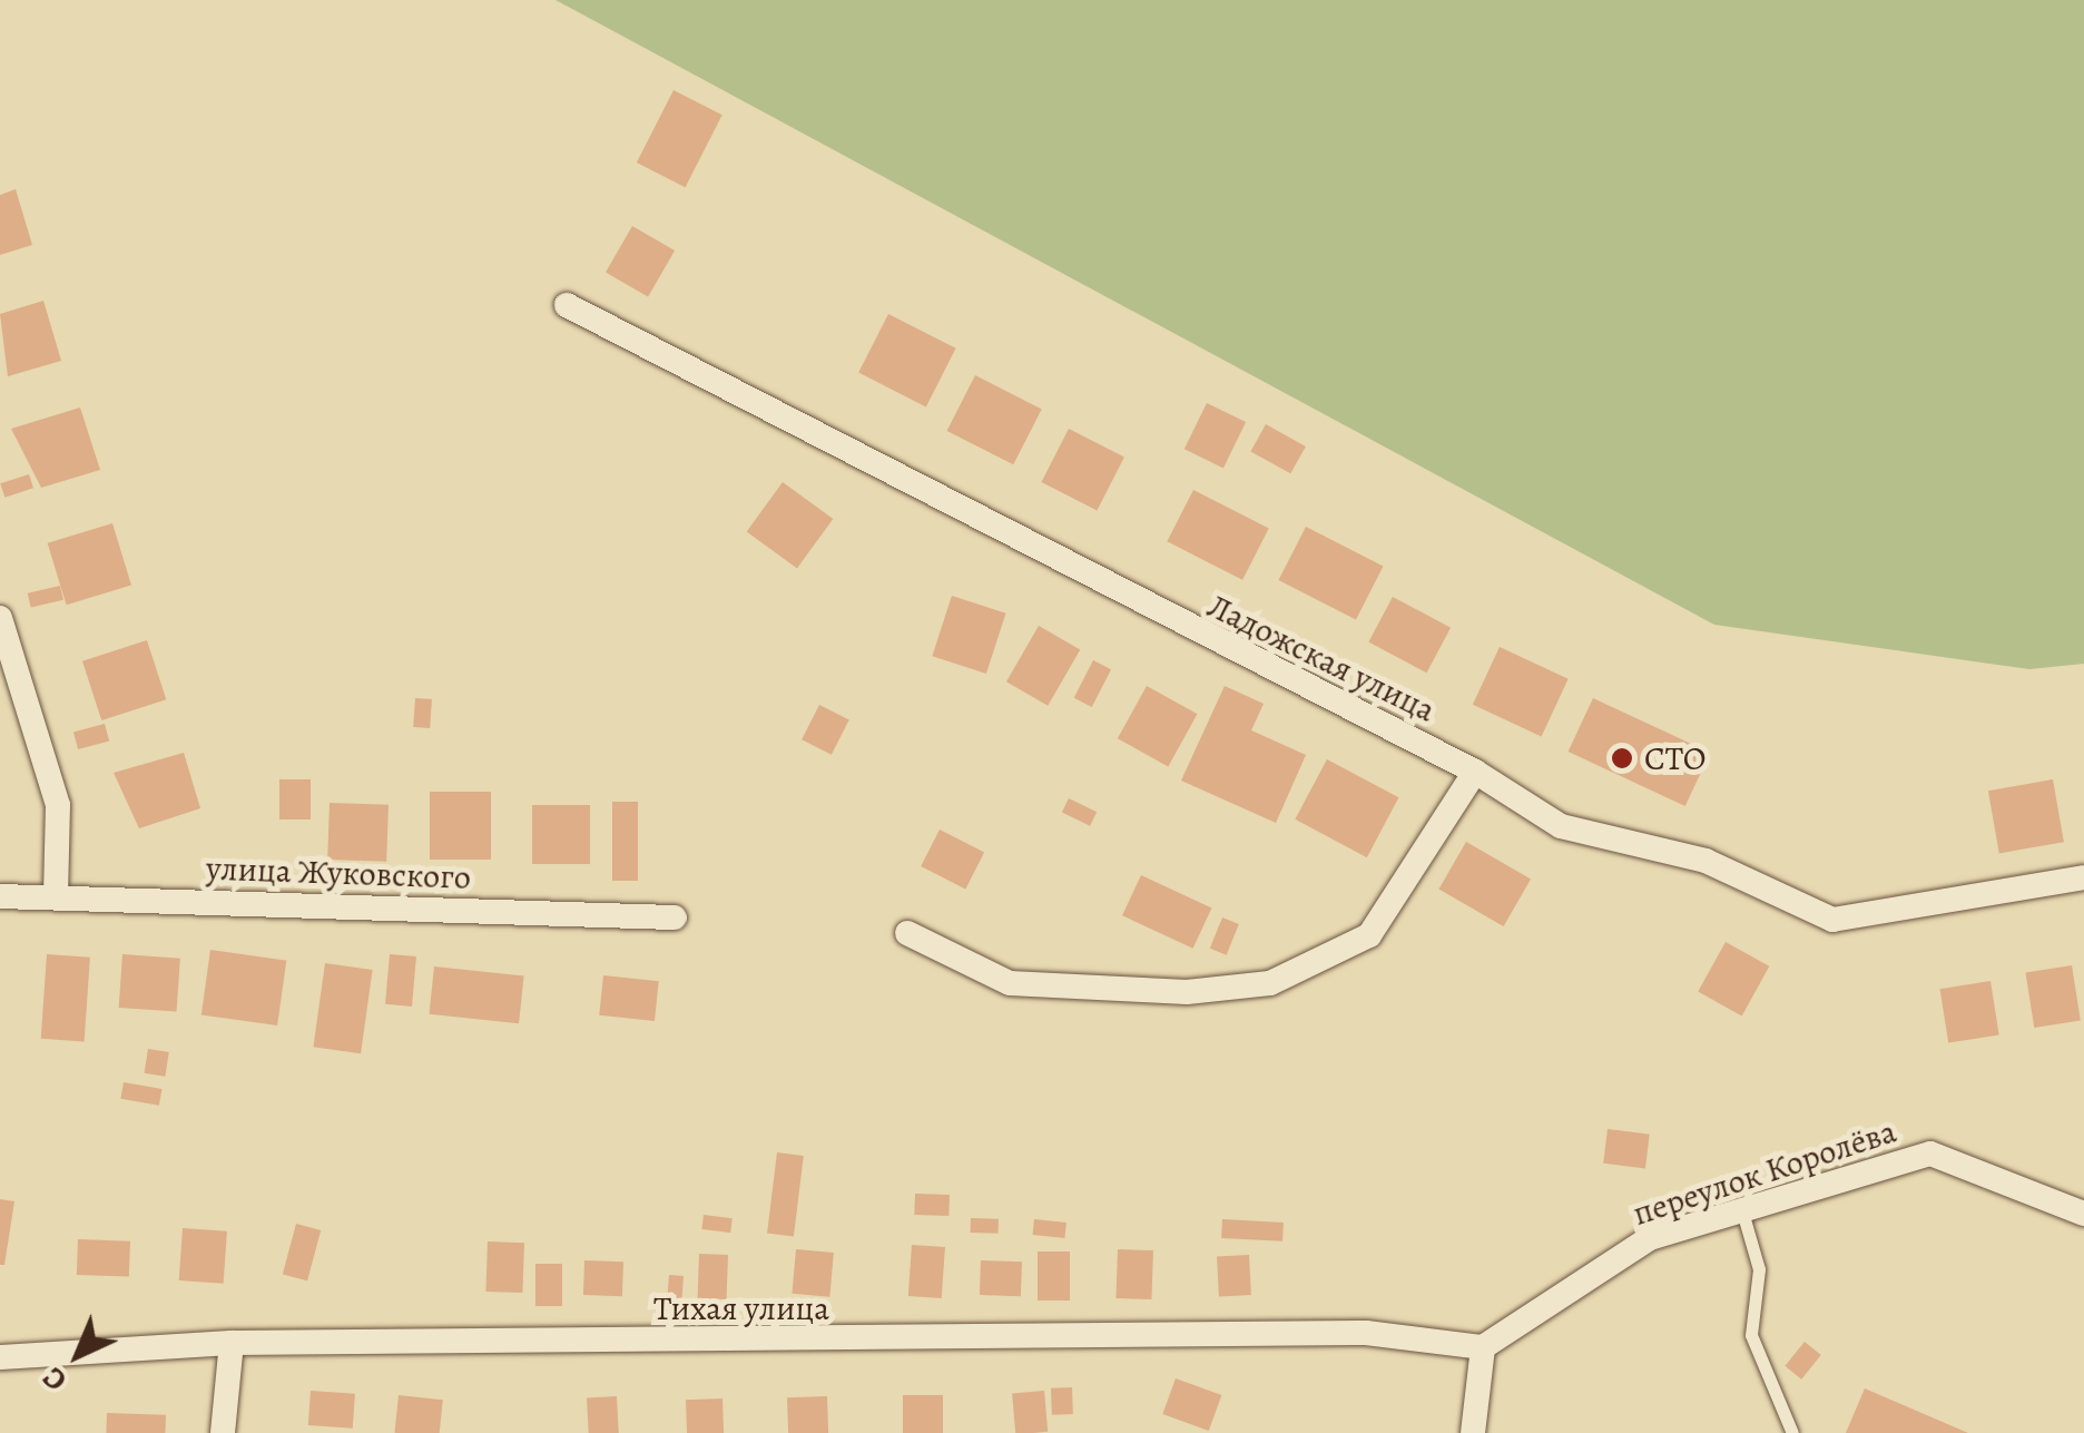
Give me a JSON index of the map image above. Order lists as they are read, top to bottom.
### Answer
{
  "streets": {
    "street": [
      "Ладожская улица",
      "улица Жуковского",
      "переулок Королёва",
      "Тихая улица"
    ]
  },
  "crossings": [
    ["переулок Королёва", "Тихая улица"]
  ],
  "places": ["СТО"],
  "north": "bottom left"
}
